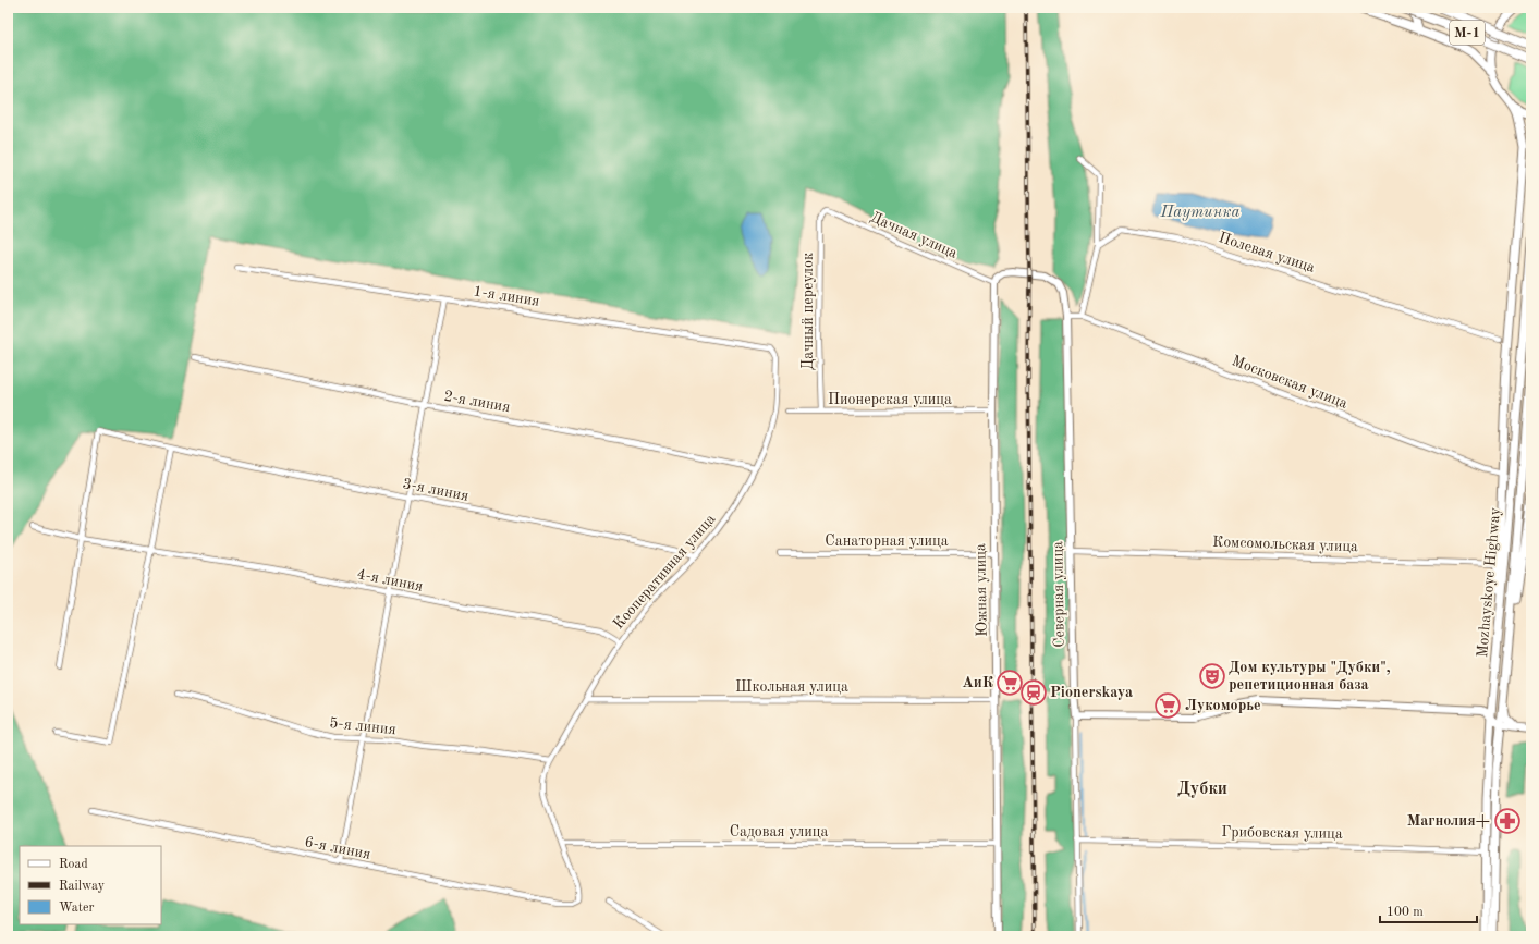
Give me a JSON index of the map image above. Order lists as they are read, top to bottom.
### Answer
{
  "streets": {
    "highway": ["М-1"],
    "main road": ["Mozhayskoye Highway"],
    "street": [
      "Дачная улица",
      "Полевая улица",
      "1-я линия",
      "Дачный переулок",
      "Московская улица",
      "Пионерская улица",
      "2-я линия",
      "3-я линия",
      "Санаторная улица",
      "Комсомольская улица",
      "Кооперативная улица",
      "4-я линия",
      "Южная улица",
      "Северная улица",
      "Школьная улица",
      "5-я линия",
      "Садовая улица",
      "Грибовская улица",
      "6-я линия"
    ]
  },
  "crossings": [
    ["Дачная улица", "Дачный переулок"],
    ["Дачная улица", "Южная улица"],
    ["Дачная улица", "Северная улица"],
    ["1-я линия", "Кооперативная улица"],
    ["Дачный переулок", "Пионерская улица"],
    ["Московская улица", "Северная улица"],
    ["Пионерская улица", "Южная улица"],
    ["2-я линия", "Кооперативная улица"],
    ["3-я линия", "Кооперативная улица"],
    ["3-я линия", "4-я линия"],
    ["Санаторная улица", "Южная улица"],
    ["Комсомольская улица", "Северная улица"],
    ["Кооперативная улица", "4-я линия"],
    ["Кооперативная улица", "Школьная улица"],
    ["Кооперативная улица", "5-я линия"],
    ["Кооперативная улица", "Садовая улица"],
    ["Кооперативная улица", "6-я линия"],
    ["Mozhayskoye Highway", "Грибовская улица"],
    ["Южная улица", "Северная улица"],
    ["Южная улица", "Школьная улица"],
    ["Южная улица", "Садовая улица"],
    ["Северная улица", "Грибовская улица"]
  ],
  "districts": ["Дубки"],
  "water": ["Паутинка"],
  "places": {
    "theatre": ["Дом культуры \"Дубки\", репетиционная база"],
    "supermarket": ["АиК", "Лукоморье"],
    "station": ["Pionerskaya"],
    "pharmacy": ["Магнолия+"]
  },
  "legend": ["Road", "Railway", "Water"],
  "scale_bar": "100 m"
}
